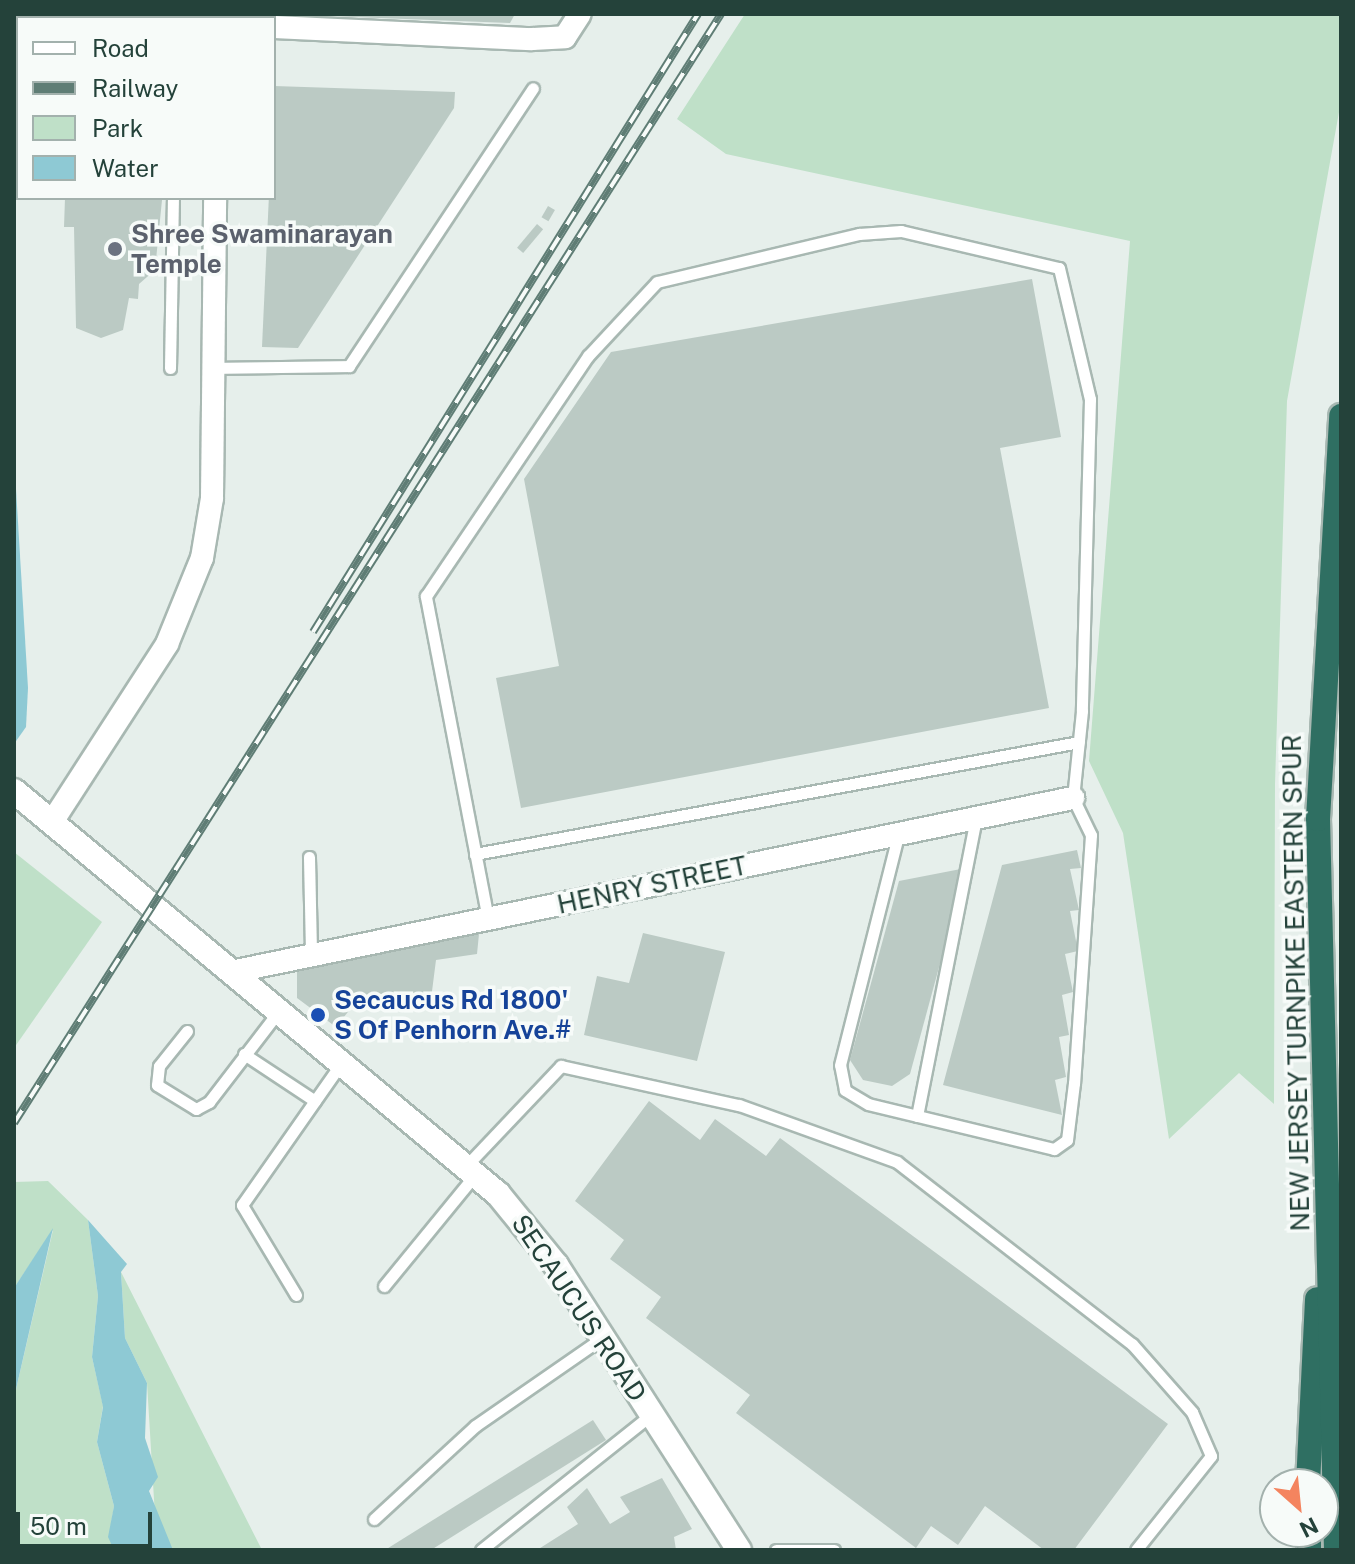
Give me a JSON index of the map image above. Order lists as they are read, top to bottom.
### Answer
{
  "streets": {
    "highway": ["NEW JERSEY TURNPIKE EASTERN SPUR"],
    "main road": ["SECAUCUS ROAD"],
    "street": ["HENRY STREET"]
  },
  "crossings": [
    ["HENRY STREET", "SECAUCUS ROAD"]
  ],
  "places": ["Shree Swaminarayan Temple", "Secaucus Rd 1800' S Of Penhorn Ave.#"],
  "legend": [
    "Road",
    "Railway",
    "Park",
    "Water"
  ],
  "scale_bar": "50 m",
  "north": "bottom right"
}
